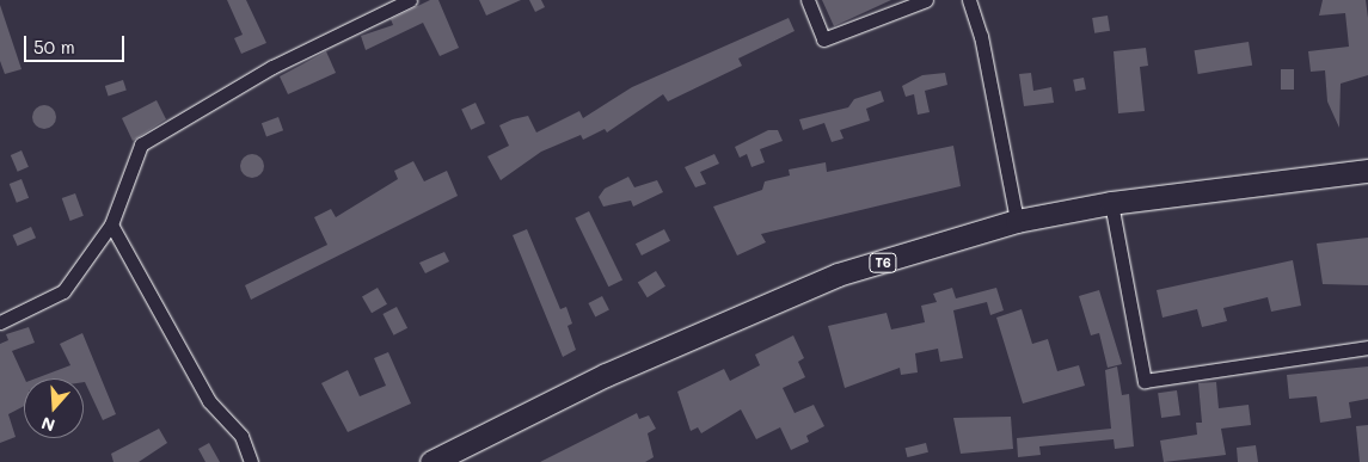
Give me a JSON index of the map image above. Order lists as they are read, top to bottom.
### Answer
{
  "streets": {
    "highway": ["T6"]
  },
  "scale_bar": "50 m",
  "north": "bottom"
}
